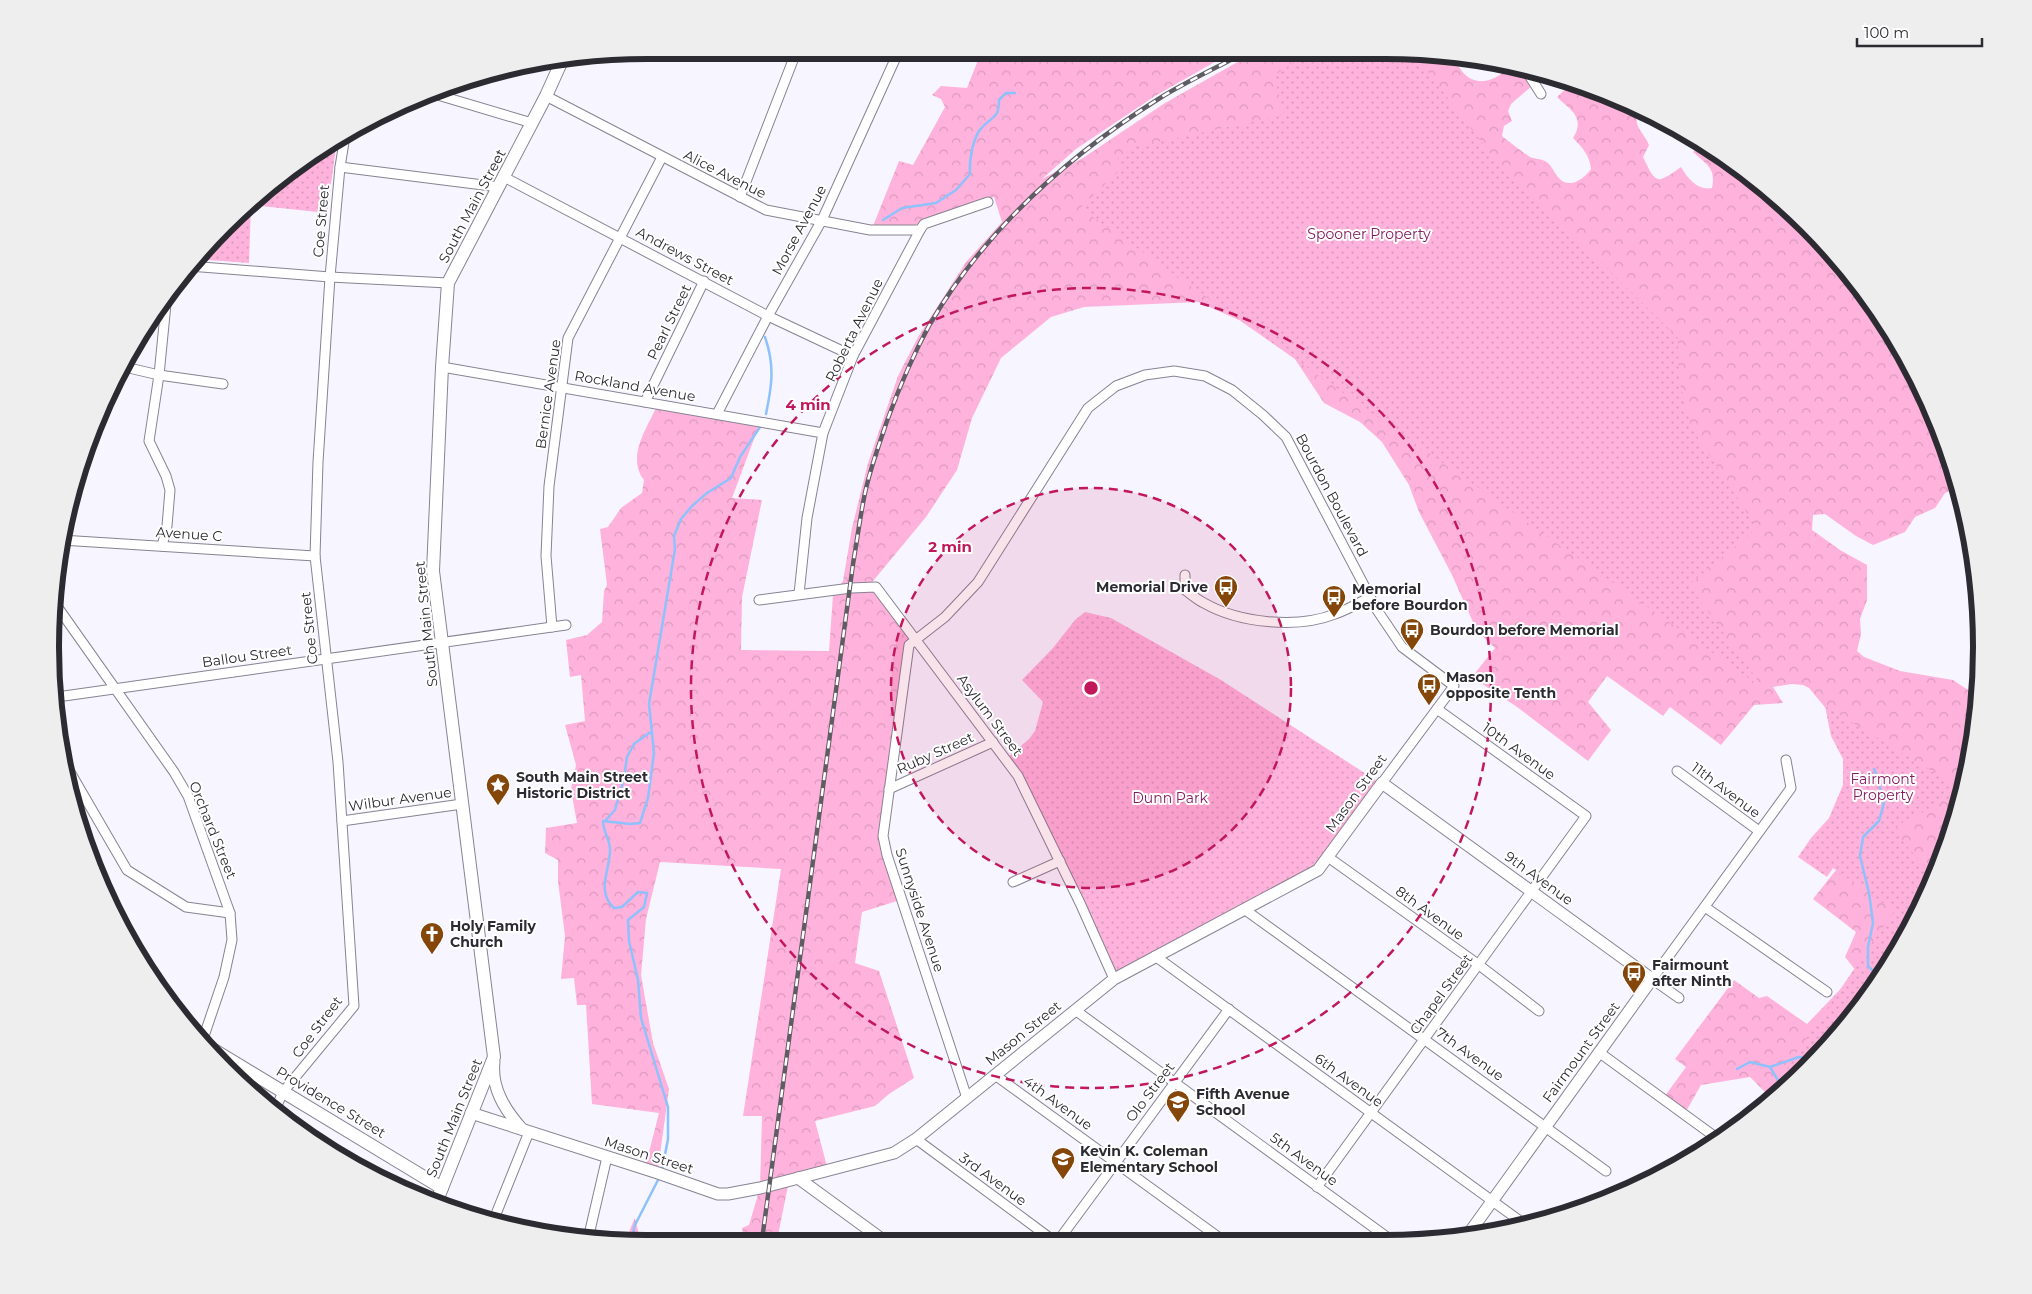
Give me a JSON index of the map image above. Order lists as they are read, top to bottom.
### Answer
{
  "streets": {
    "main road": ["South Main Street", "Providence Street"],
    "street": [
      "Alice Avenue",
      "Coe Street",
      "Morse Avenue",
      "Andrews Street",
      "Pearl Street",
      "Roberta Avenue",
      "Rockland Avenue",
      "Bernice Avenue",
      "Bourdon Boulevard",
      "Avenue C",
      "Ballou Street",
      "Asylum Street",
      "10th Avenue",
      "Ruby Street",
      "11th Avenue",
      "Mason Street",
      "Wilbur Avenue",
      "Orchard Street",
      "9th Avenue",
      "Sunnyside Avenue",
      "8th Avenue",
      "Chapel Street",
      "Fairmount Street",
      "7th Avenue",
      "6th Avenue",
      "Olo Street",
      "4th Avenue",
      "5th Avenue",
      "3rd Avenue"
    ]
  },
  "crossings": [
    ["Alice Avenue", "South Main Street"],
    ["Alice Avenue", "Morse Avenue"],
    ["Alice Avenue", "Roberta Avenue"],
    ["Alice Avenue", "Bernice Avenue"],
    ["South Main Street", "Andrews Street"],
    ["South Main Street", "Rockland Avenue"],
    ["South Main Street", "Ballou Street"],
    ["South Main Street", "Mason Street"],
    ["South Main Street", "Wilbur Avenue"],
    ["South Main Street", "Providence Street"],
    ["Coe Street", "Avenue C"],
    ["Coe Street", "Ballou Street"],
    ["Coe Street", "Wilbur Avenue"],
    ["Coe Street", "Providence Street"],
    ["Morse Avenue", "Andrews Street"],
    ["Morse Avenue", "Rockland Avenue"],
    ["Andrews Street", "Pearl Street"],
    ["Andrews Street", "Roberta Avenue"],
    ["Andrews Street", "Bernice Avenue"],
    ["Pearl Street", "Rockland Avenue"],
    ["Roberta Avenue", "Rockland Avenue"],
    ["Roberta Avenue", "Asylum Street"],
    ["Rockland Avenue", "Bernice Avenue"],
    ["Bernice Avenue", "Ballou Street"],
    ["Bourdon Boulevard", "Asylum Street"],
    ["Bourdon Boulevard", "Mason Street"],
    ["Bourdon Boulevard", "Sunnyside Avenue"],
    ["Ballou Street", "Orchard Street"],
    ["Asylum Street", "Ruby Street"],
    ["Asylum Street", "Mason Street"],
    ["Asylum Street", "Sunnyside Avenue"],
    ["10th Avenue", "Mason Street"],
    ["10th Avenue", "Chapel Street"],
    ["Ruby Street", "Sunnyside Avenue"],
    ["11th Avenue", "Fairmount Street"],
    ["Mason Street", "9th Avenue"],
    ["Mason Street", "Sunnyside Avenue"],
    ["Mason Street", "8th Avenue"],
    ["Mason Street", "7th Avenue"],
    ["Mason Street", "6th Avenue"],
    ["Mason Street", "4th Avenue"],
    ["Mason Street", "5th Avenue"],
    ["Mason Street", "3rd Avenue"],
    ["9th Avenue", "Chapel Street"],
    ["9th Avenue", "Fairmount Street"],
    ["8th Avenue", "Chapel Street"],
    ["Chapel Street", "7th Avenue"],
    ["Chapel Street", "6th Avenue"],
    ["Chapel Street", "5th Avenue"],
    ["Fairmount Street", "7th Avenue"],
    ["Fairmount Street", "6th Avenue"],
    ["6th Avenue", "Olo Street"],
    ["Olo Street", "4th Avenue"],
    ["Olo Street", "5th Avenue"]
  ],
  "parks": ["Spooner Property", "Fairmont Property", "Dunn Park"],
  "places": {
    "bus stop": [
      "Memorial Drive",
      "Memorial before Bourdon",
      "Bourdon before Memorial",
      "Mason opposite Tenth",
      "Fairmount after Ninth"
    ],
    "place": ["South Main Street Historic District"],
    "church": ["Holy Family Church"],
    "school or university": ["Fifth Avenue School", "Kevin K. Coleman Elementary School"]
  },
  "scale_bar": "100 m",
  "rings": ["4 min", "2 min"]
}
